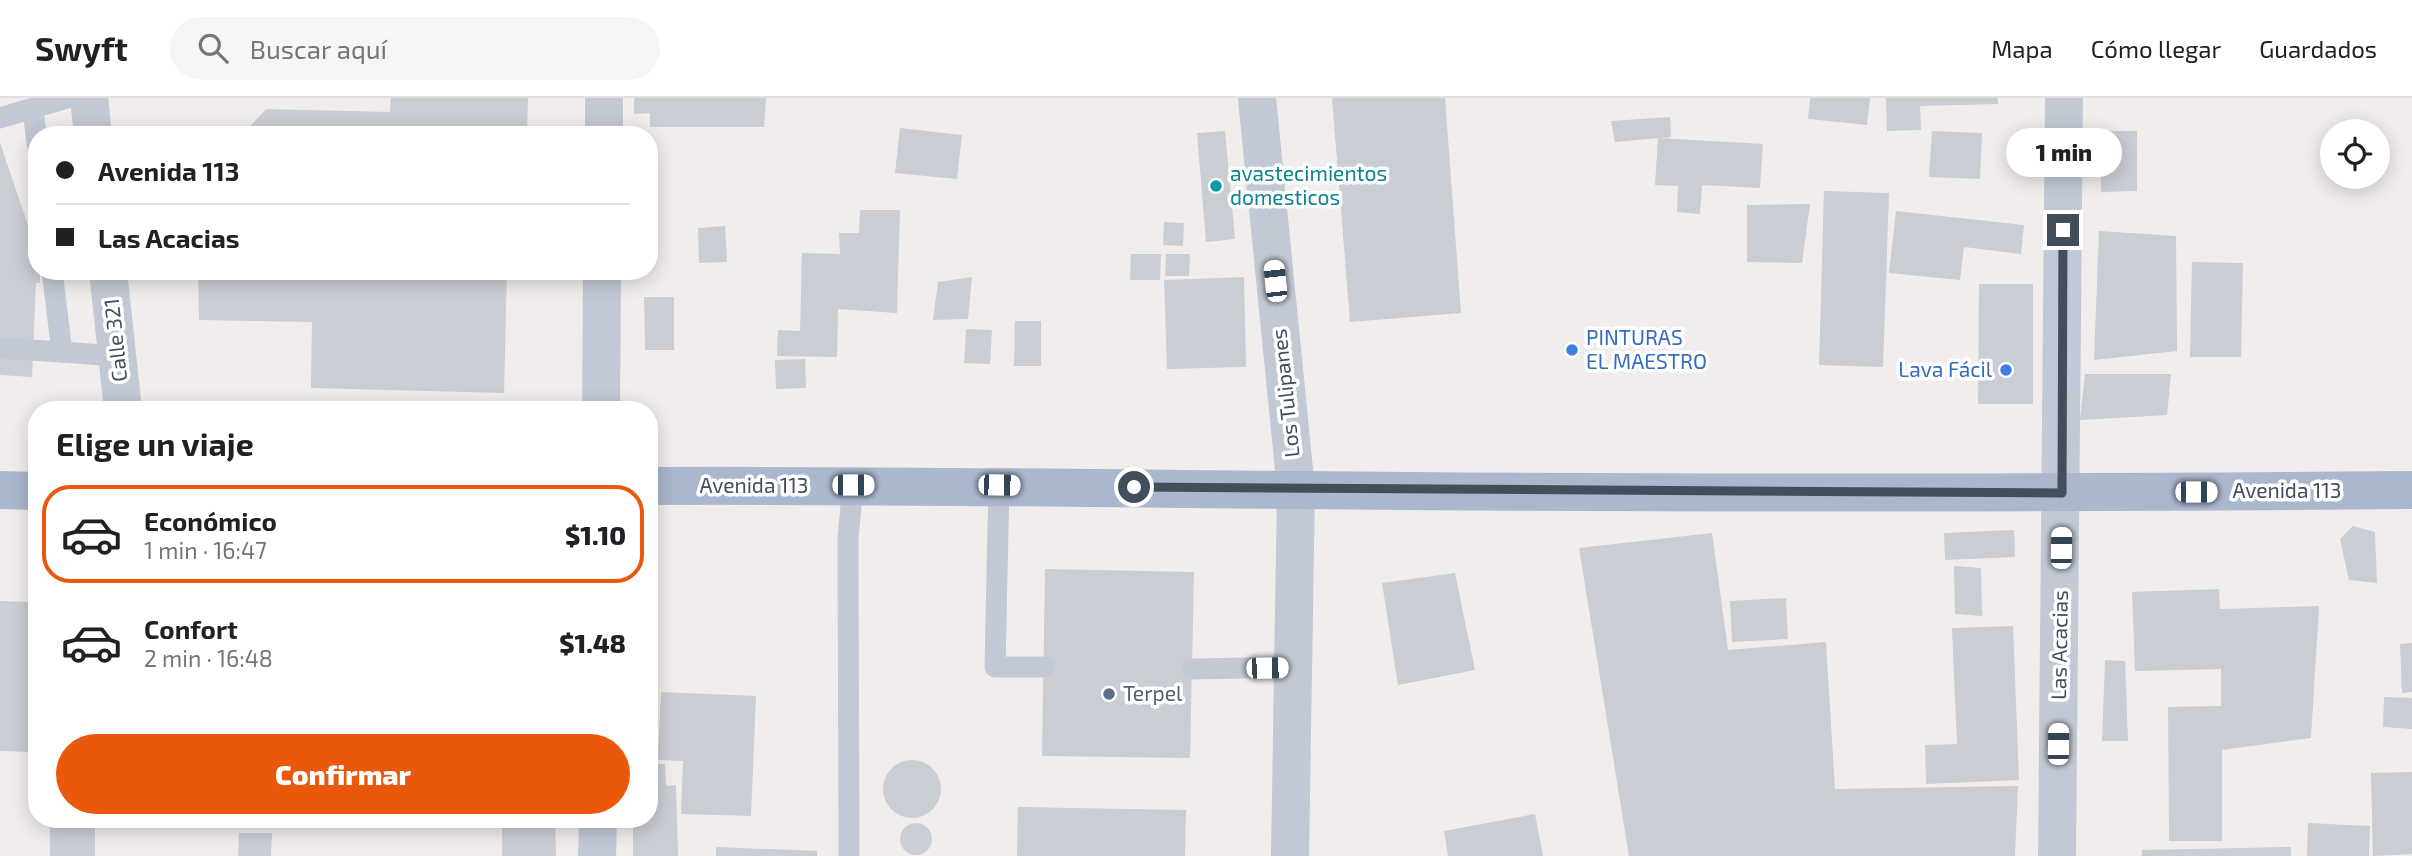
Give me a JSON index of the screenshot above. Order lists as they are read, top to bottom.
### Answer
{
  "streets": {
    "main road": ["Avenida 113"],
    "street": ["Calle 321", "Los Tulipanes", "Las Acacias"]
  },
  "crossings": [
    ["Los Tulipanes", "Avenida 113"],
    ["Avenida 113", "Las Acacias"]
  ],
  "places": [
    "avastecimientos domesticos",
    "PINTURAS EL MAESTRO",
    "Lava Fácil",
    "Terpel"
  ],
  "page": {
    "header": "Swyft",
    "search": "Buscar aquí",
    "nav": ["Mapa", "Cómo llegar", "Guardados"],
    "banner": ["Avenida 113", "Las Acacias"],
    "bubble": "1 min",
    "heading": "Elige un viaje",
    "list": [
      {
        "name": "Económico",
        "note": "1 min · 16:47",
        "value": "$1.10"
      },
      {
        "name": "Confort",
        "note": "2 min · 16:48",
        "value": "$1.48"
      }
    ],
    "buttons": "Confirmar"
  }
}
